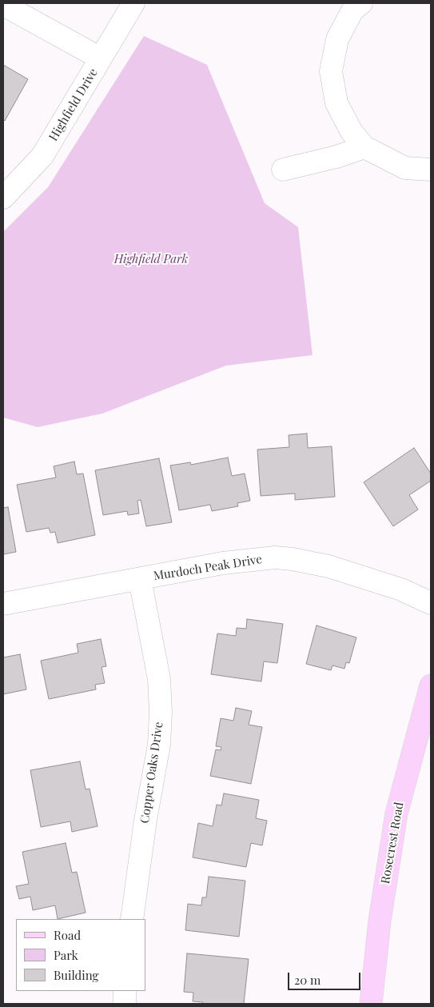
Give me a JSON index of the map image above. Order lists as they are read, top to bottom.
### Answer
{
  "streets": {
    "main road": ["Rosecrest Road"],
    "street": ["Highfield Drive", "Murdoch Peak Drive", "Copper Oaks Drive"]
  },
  "crossings": [
    ["Murdoch Peak Drive", "Copper Oaks Drive"]
  ],
  "parks": ["Highfield Park"],
  "legend": ["Road", "Park", "Building"],
  "scale_bar": "20 m"
}
